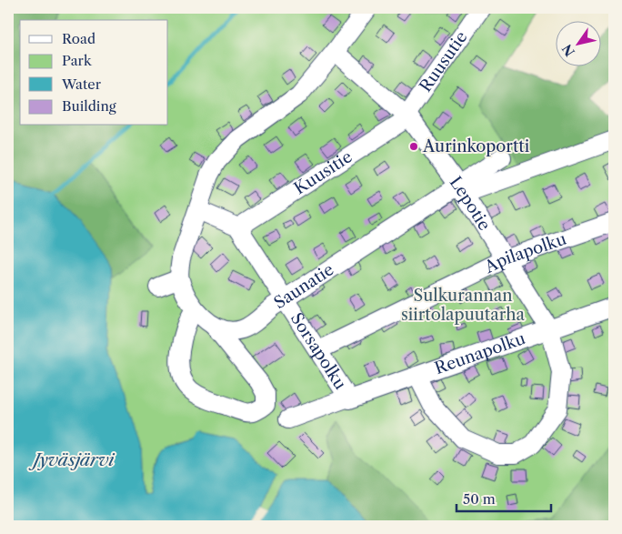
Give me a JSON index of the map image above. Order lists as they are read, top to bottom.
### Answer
{
  "streets": {
    "lane": [
      "Ruusutie",
      "Kuusitie",
      "Lepotie",
      "Apilapolku",
      "Saunatie",
      "Sorsapolku",
      "Reunapolku"
    ]
  },
  "crossings": [
    ["Ruusutie", "Kuusitie"],
    ["Ruusutie", "Lepotie"],
    ["Kuusitie", "Lepotie"],
    ["Kuusitie", "Sorsapolku"],
    ["Lepotie", "Apilapolku"],
    ["Lepotie", "Saunatie"],
    ["Lepotie", "Reunapolku"],
    ["Apilapolku", "Sorsapolku"],
    ["Saunatie", "Sorsapolku"],
    ["Sorsapolku", "Reunapolku"]
  ],
  "water": ["Jyväsjärvi"],
  "parks": ["Sulkurannan siirtolapuutarha"],
  "places": ["Aurinkoportti"],
  "legend": [
    "Road",
    "Park",
    "Water",
    "Building"
  ],
  "scale_bar": "50 m",
  "north": "bottom left"
}
